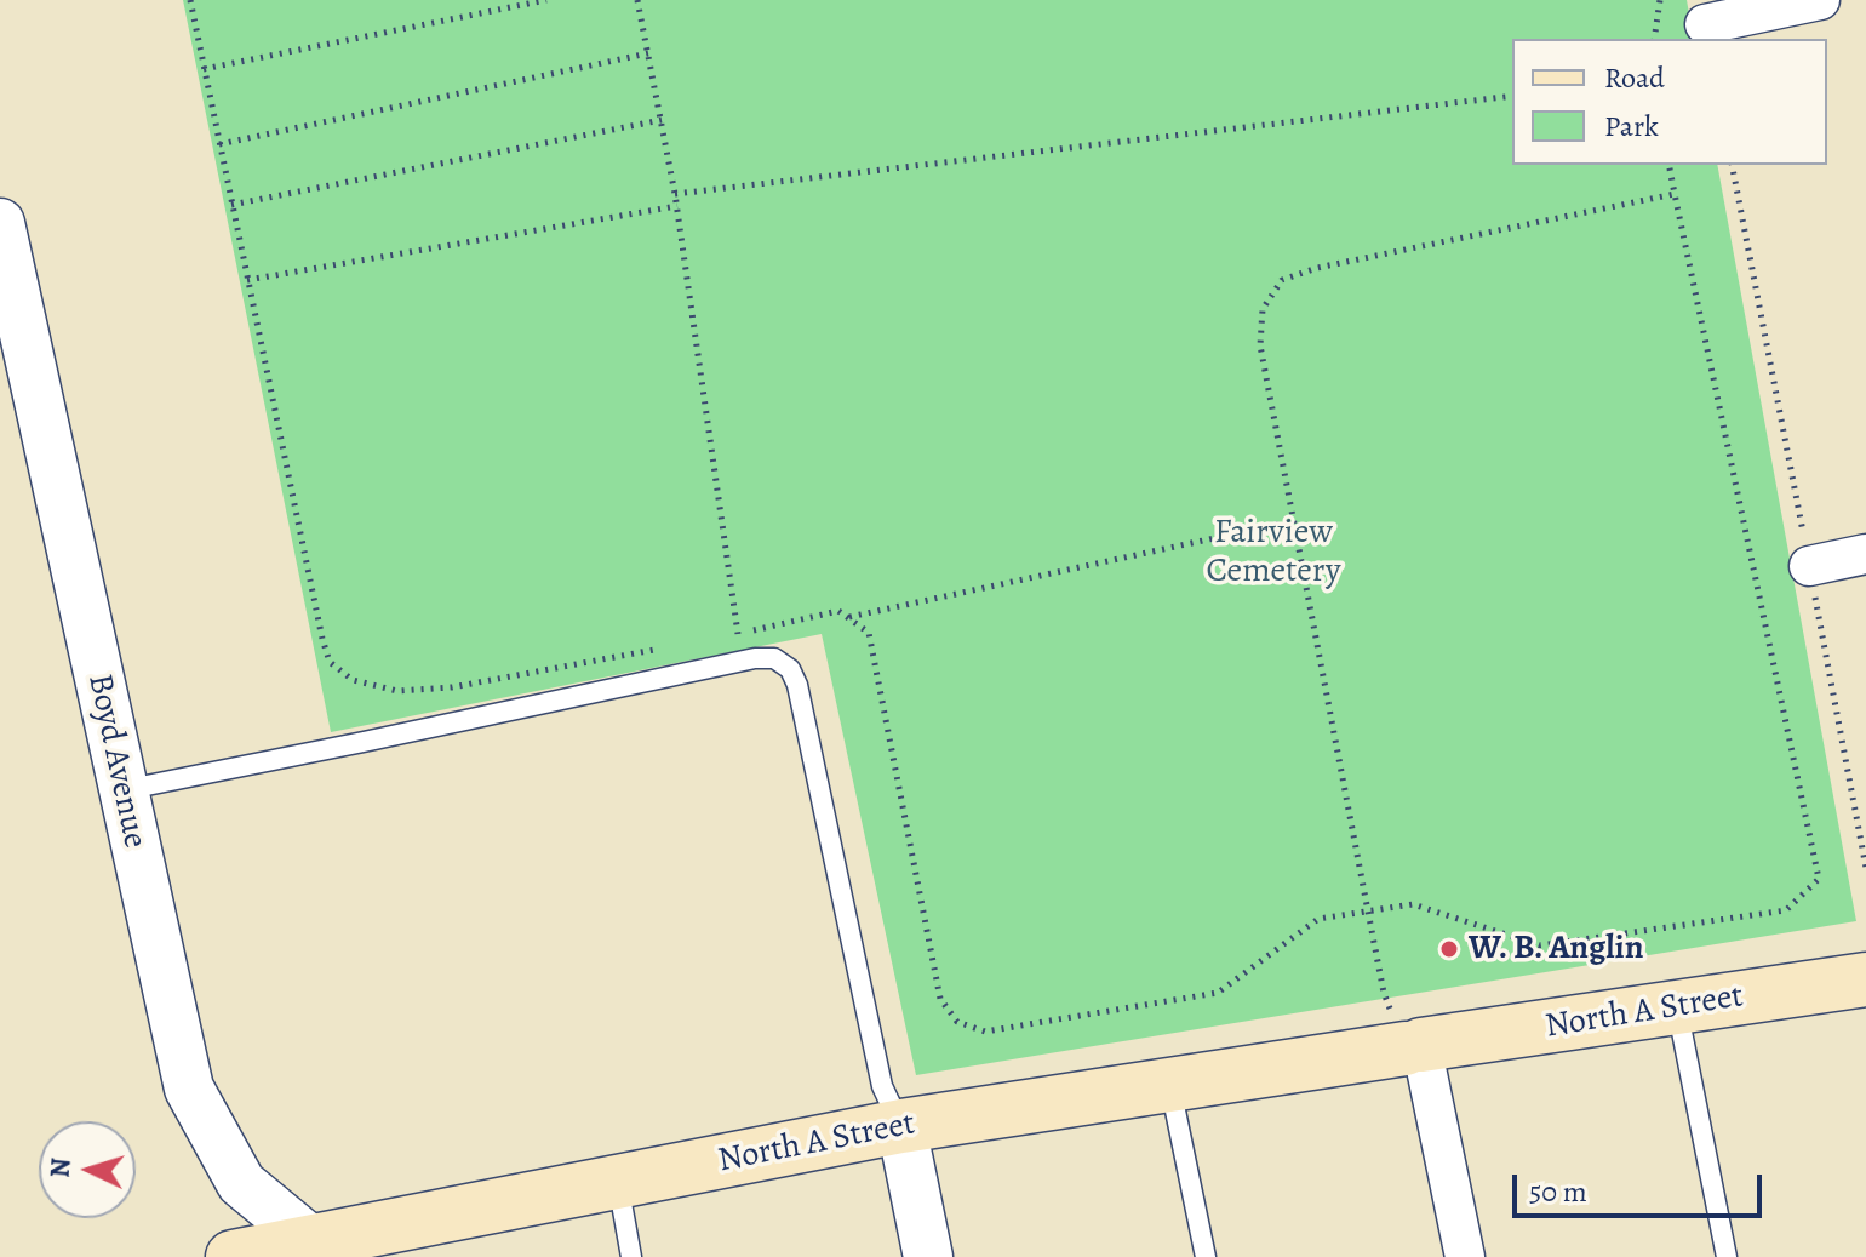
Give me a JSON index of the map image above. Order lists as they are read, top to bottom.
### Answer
{
  "streets": {
    "main road": ["North A Street"],
    "street": ["Boyd Avenue"]
  },
  "crossings": [
    ["Boyd Avenue", "North A Street"]
  ],
  "parks": ["Fairview Cemetery"],
  "places": ["W. B. Anglin"],
  "legend": ["Road", "Park"],
  "scale_bar": "50 m",
  "north": "left"
}
